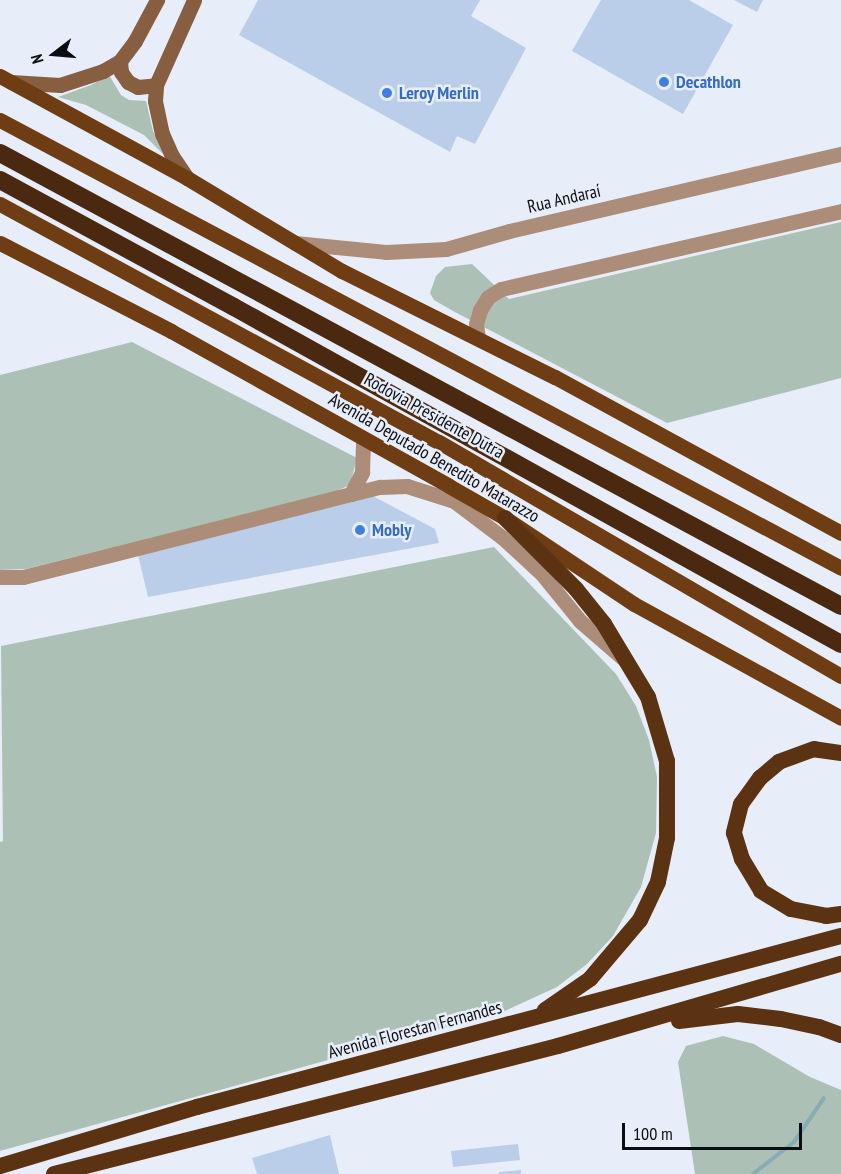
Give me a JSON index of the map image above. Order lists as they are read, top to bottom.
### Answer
{
  "streets": {
    "highway": ["Rodovia Presidente Dutra", "Avenida Florestan Fernandes"],
    "main road": ["Avenida Deputado Benedito Matarazzo"],
    "street": ["Rua Andaraí"]
  },
  "places": ["Decathlon", "Leroy Merlin", "Mobly"],
  "scale_bar": "100 m",
  "north": "left"
}
